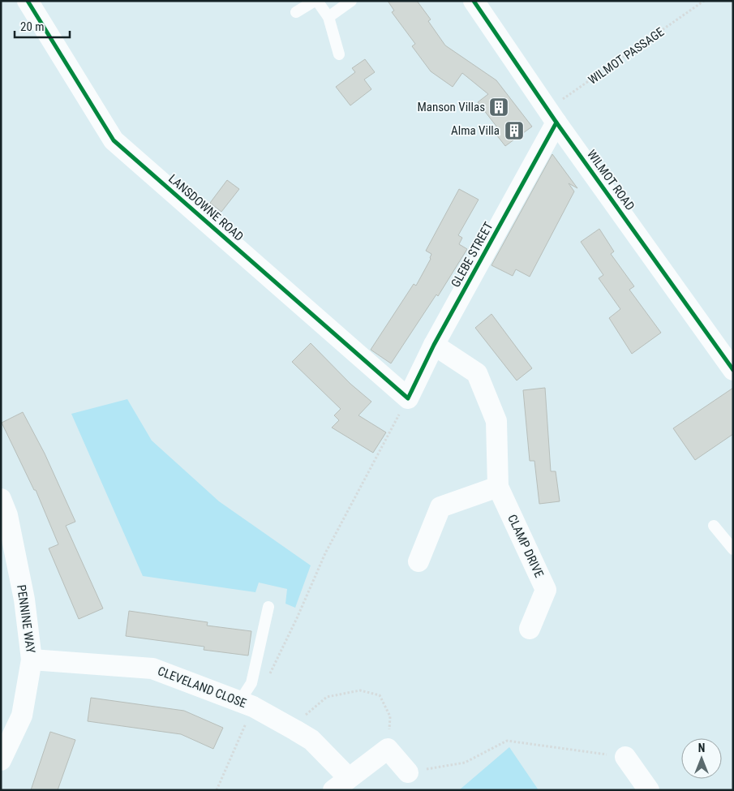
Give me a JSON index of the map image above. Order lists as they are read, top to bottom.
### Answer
{
  "streets": {
    "street": [
      "WILMOT ROAD",
      "LANSDOWNE ROAD",
      "GLEBE STREET",
      "CLAMP DRIVE",
      "PENNINE WAY",
      "CLEVELAND CLOSE"
    ],
    "path": ["WILMOT PASSAGE"]
  },
  "crossings": [
    ["WILMOT PASSAGE", "WILMOT ROAD"],
    ["WILMOT PASSAGE", "GLEBE STREET"],
    ["WILMOT ROAD", "GLEBE STREET"],
    ["LANSDOWNE ROAD", "GLEBE STREET"],
    ["GLEBE STREET", "CLAMP DRIVE"],
    ["PENNINE WAY", "CLEVELAND CLOSE"]
  ],
  "places": {
    "building": ["Manson Villas", "Alma Villa"]
  },
  "scale_bar": "20 m",
  "north": "top"
}
